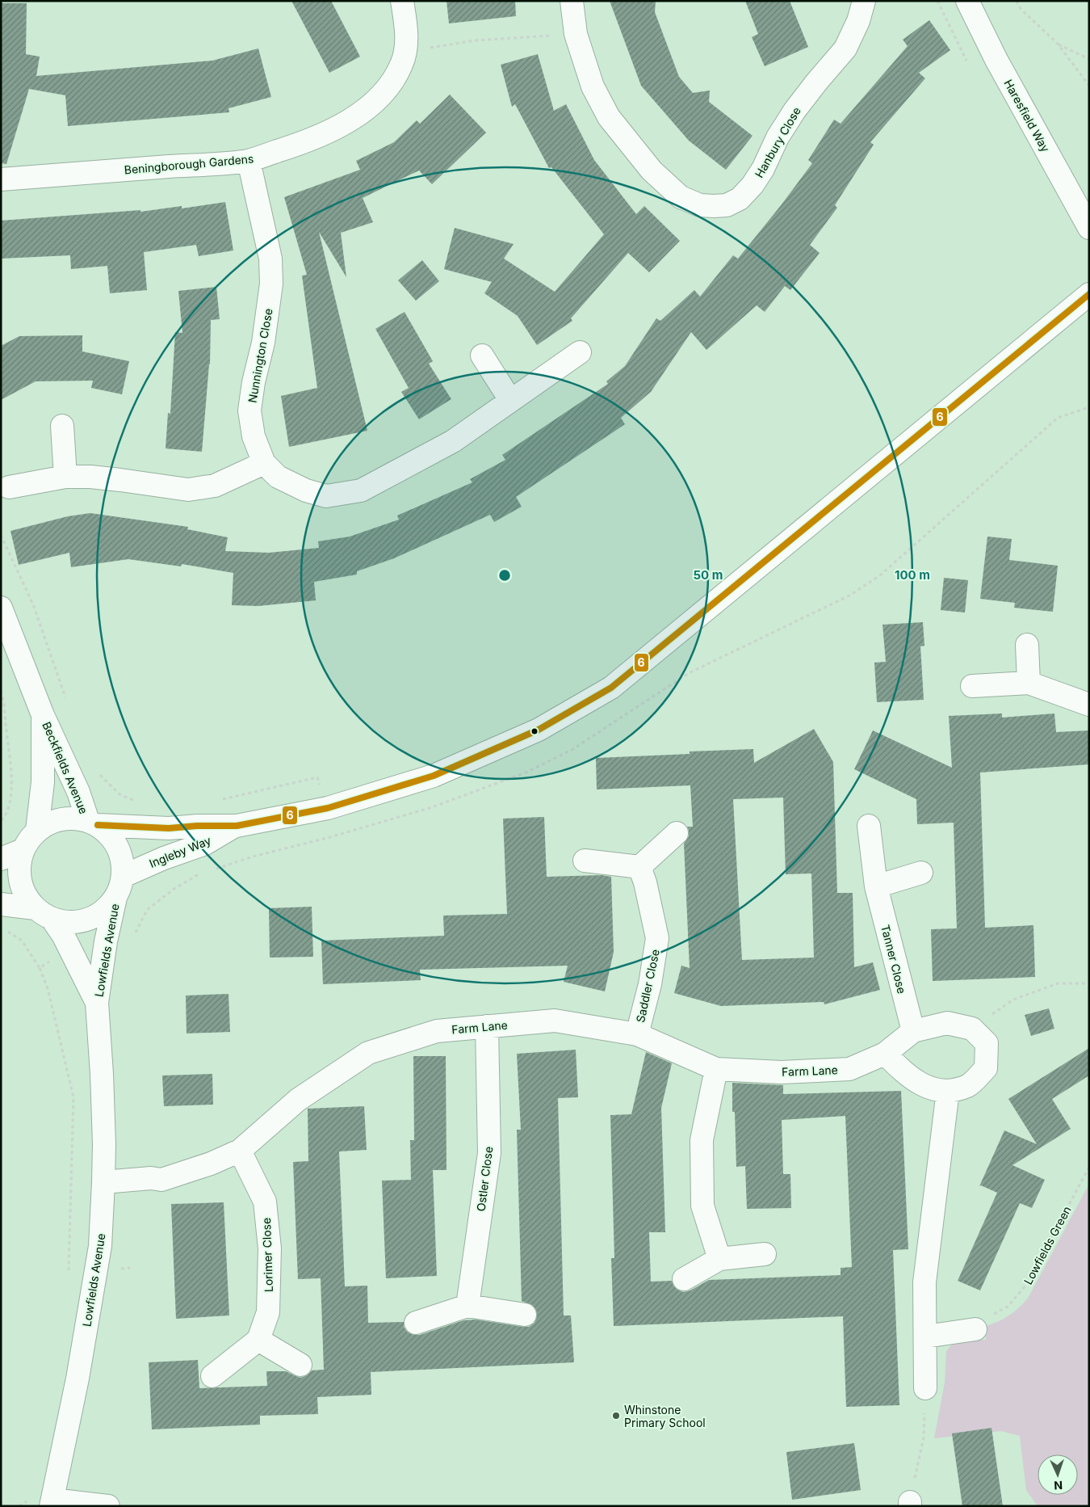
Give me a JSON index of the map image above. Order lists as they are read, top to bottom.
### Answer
{
  "streets": {
    "street": [
      "Haresfield Way",
      "Hanbury Close",
      "Beningborough Gardens",
      "Nunnington Close",
      "Beckfields Avenue",
      "Ingleby Way",
      "Lowfields Avenue",
      "Tanner Close",
      "Saddler Close",
      "Farm Lane",
      "Ostler Close",
      "Lorimer Close"
    ],
    "path": ["Lowfields Green"]
  },
  "crossings": [
    ["Beningborough Gardens", "Nunnington Close"],
    ["Beckfields Avenue", "Ingleby Way"],
    ["Beckfields Avenue", "Lowfields Avenue"],
    ["Ingleby Way", "Lowfields Avenue"],
    ["Lowfields Avenue", "Farm Lane"],
    ["Tanner Close", "Farm Lane"],
    ["Saddler Close", "Farm Lane"],
    ["Farm Lane", "Ostler Close"],
    ["Farm Lane", "Lorimer Close"]
  ],
  "places": ["Whinstone Primary School"],
  "lines": ["transit line 6"],
  "north": "bottom",
  "rings": ["50 m", "100 m"]
}
